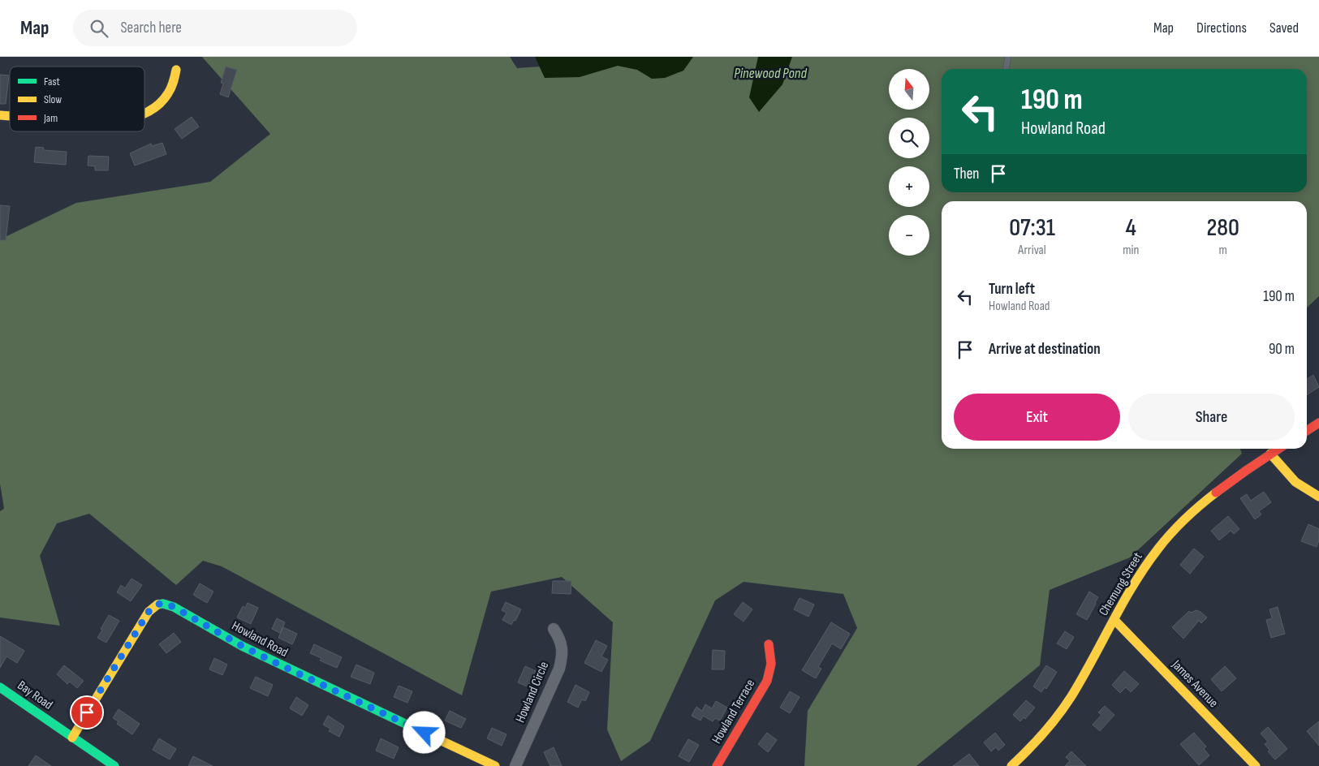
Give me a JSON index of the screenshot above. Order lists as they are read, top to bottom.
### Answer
{
  "streets": {
    "street": [
      "Chemung Street",
      "Howland Road",
      "James Avenue",
      "Howland Circle",
      "Bay Road",
      "Howland Terrace"
    ]
  },
  "crossings": [
    ["Chemung Street", "James Avenue"],
    ["Howland Road", "Bay Road"]
  ],
  "water": ["Pinewood Pond"],
  "legend": ["Fast", "Slow", "Jam"],
  "north": "top",
  "page": {
    "header": "Map",
    "search": "Search here",
    "nav": ["Map", "Directions", "Saved"],
    "map_buttons": ["+", "−"],
    "turn": ["190 m", "Howland Road"],
    "then": "Then",
    "eta": [
      "07:31",
      "Arrival",
      "4",
      "min",
      "280",
      "m"
    ],
    "list": [
      {
        "name": "Turn left",
        "note": "Howland Road",
        "value": "190 m"
      },
      {
        "name": "Arrive at destination",
        "value": "90 m"
      }
    ],
    "buttons": ["Exit", "Share"]
  }
}
